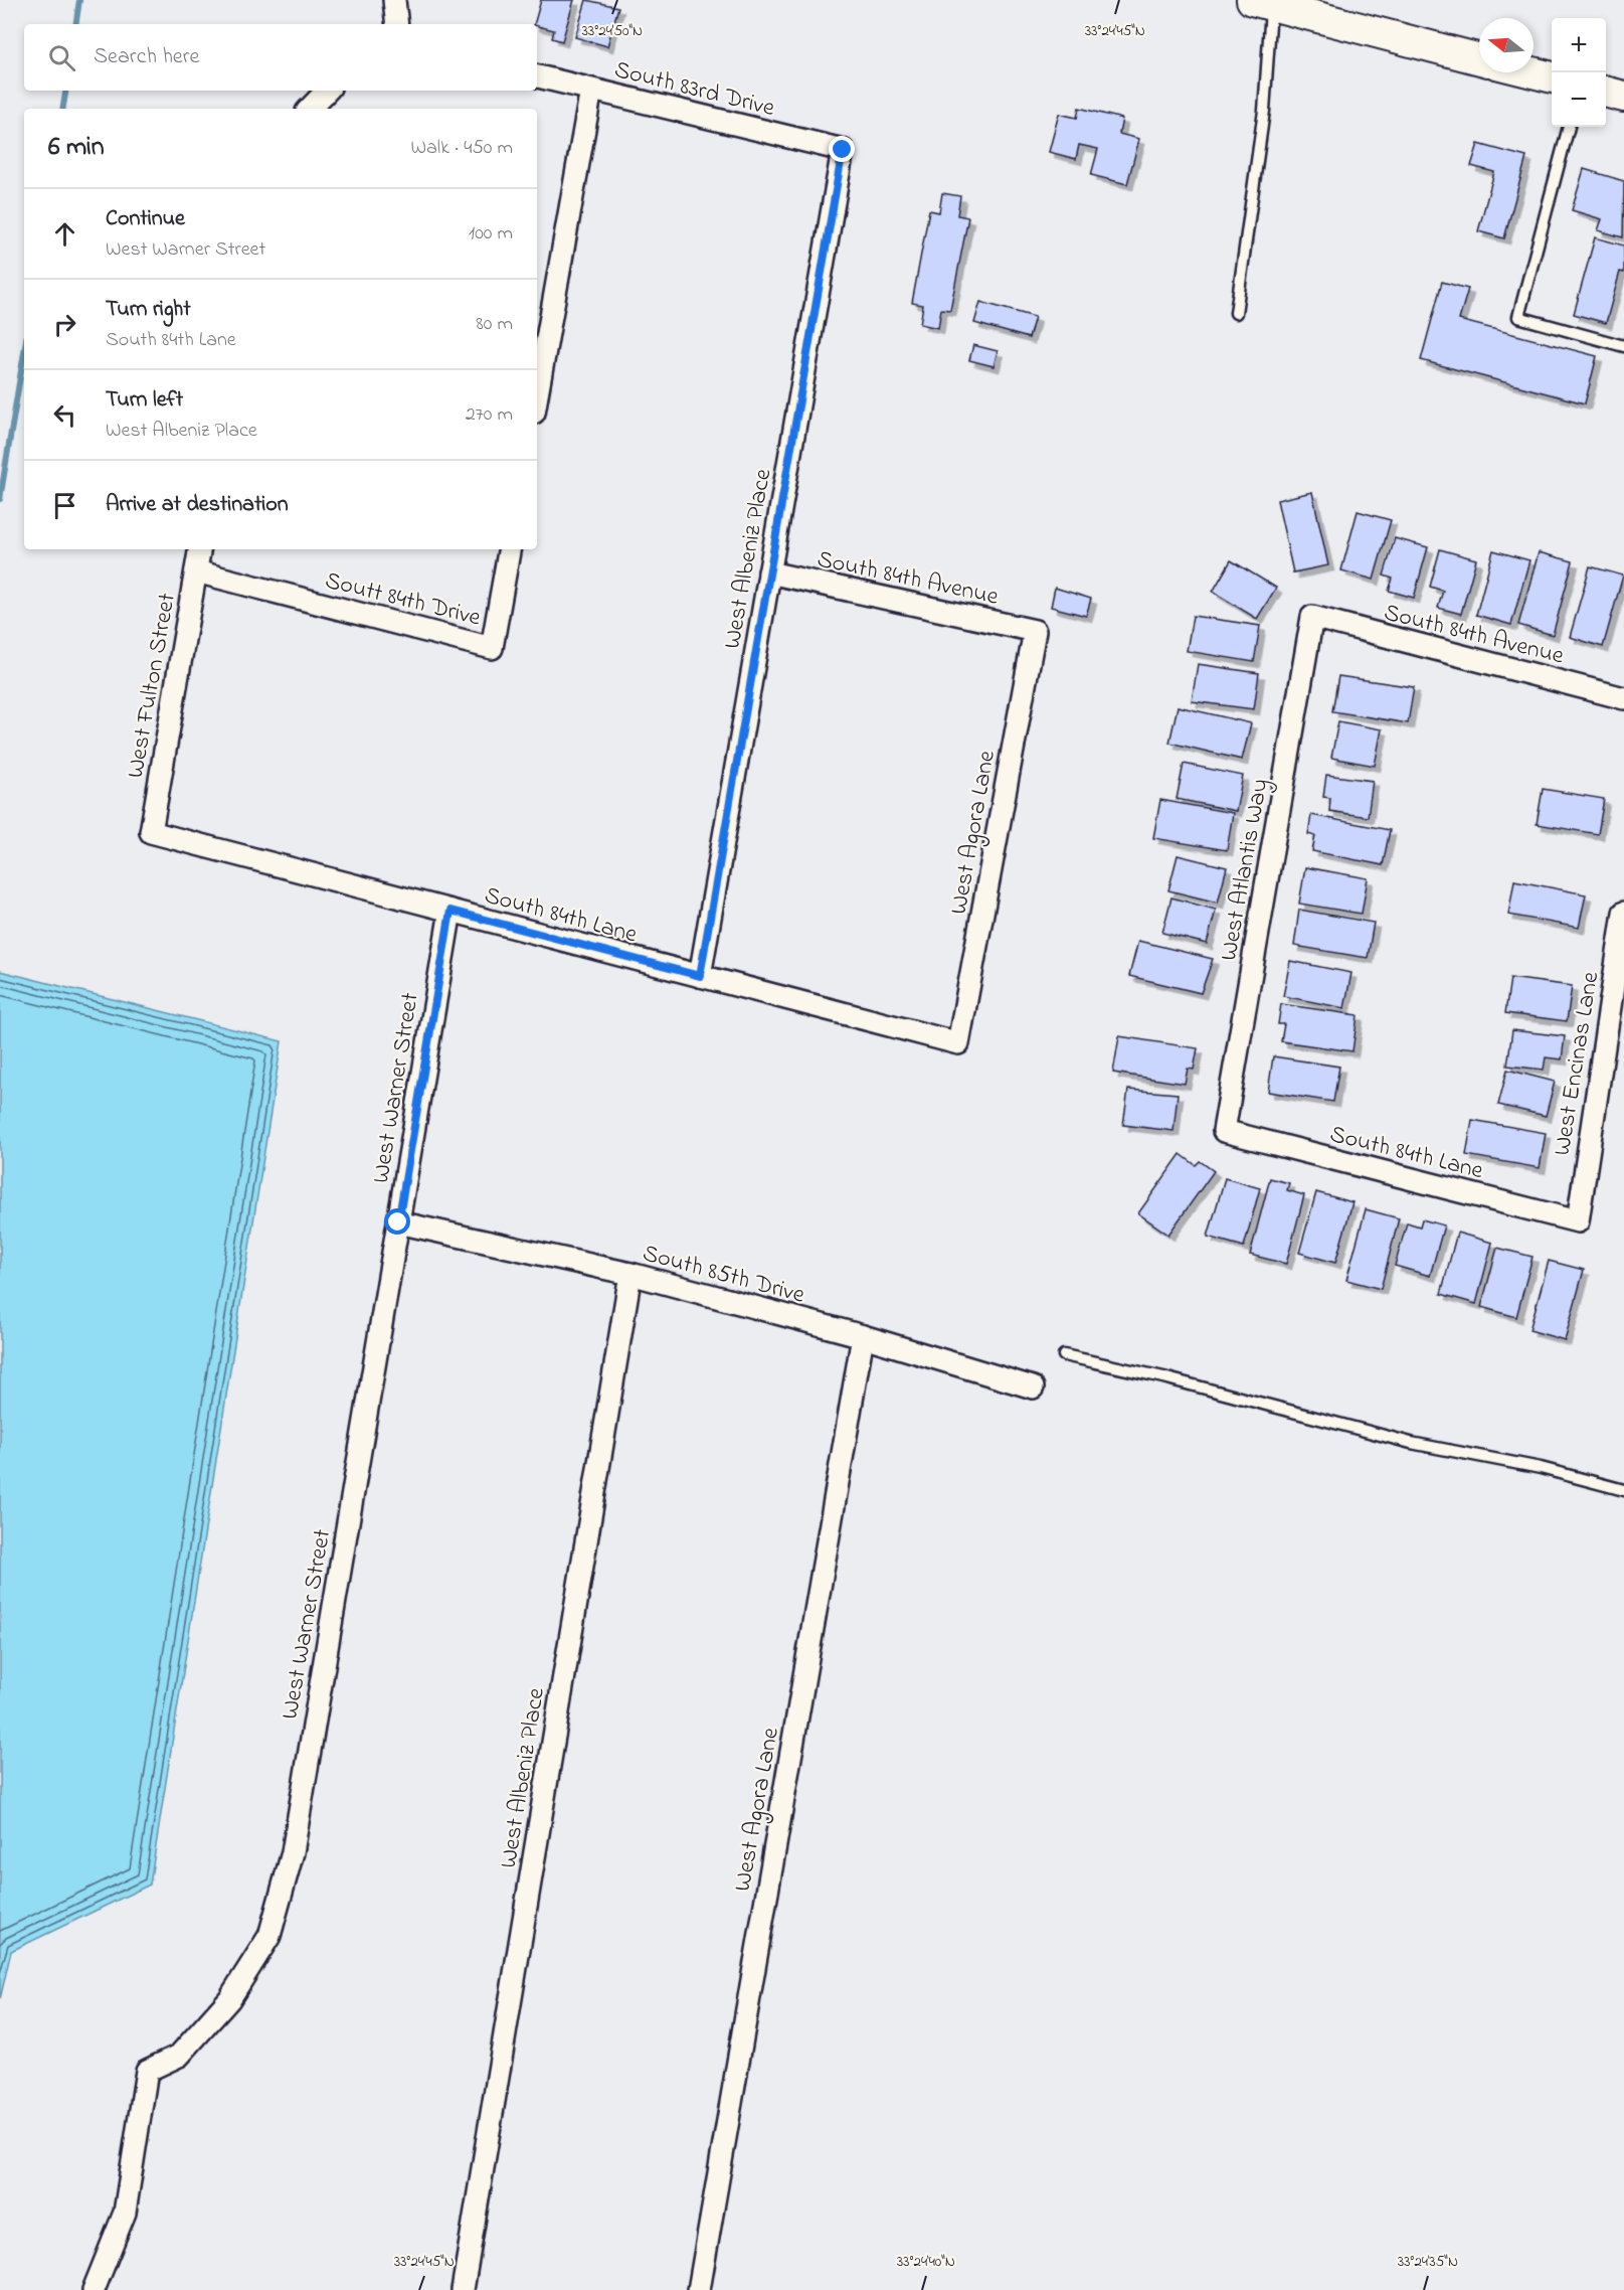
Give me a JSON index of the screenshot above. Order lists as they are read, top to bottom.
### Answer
{
  "streets": {
    "street": [
      "South 83rd Drive",
      "West Albeniz Place",
      "South 84th Avenue",
      "Soutt 84th Drive",
      "West Fulton Street",
      "West Agora Lane",
      "West Atlantis Way",
      "South 84th Lane",
      "West Encinas Lane",
      "West Warner Street",
      "South 85th Drive"
    ]
  },
  "crossings": [
    ["South 83rd Drive", "West Albeniz Place"],
    ["West Albeniz Place", "South 84th Avenue"],
    ["West Albeniz Place", "South 84th Lane"],
    ["West Albeniz Place", "South 85th Drive"],
    ["South 84th Avenue", "West Agora Lane"],
    ["South 84th Avenue", "West Atlantis Way"],
    ["Soutt 84th Drive", "West Fulton Street"],
    ["West Fulton Street", "South 84th Lane"],
    ["West Agora Lane", "South 84th Lane"],
    ["West Agora Lane", "South 85th Drive"],
    ["West Atlantis Way", "South 84th Lane"],
    ["South 84th Lane", "West Encinas Lane"],
    ["South 84th Lane", "West Warner Street"],
    ["West Warner Street", "South 85th Drive"]
  ],
  "north": "left",
  "page": {
    "map_buttons": ["+", "−"],
    "search": "Search here",
    "heading": ["6 min", "Walk · 450 m"],
    "list": [
      ["Continue", "West Warner Street", "100 m"],
      ["Turn right", "South 84th Lane", "80 m"],
      ["Turn left", "West Albeniz Place", "270 m"],
      "Arrive at destination"
    ]
  },
  "coordinates": [
    "33°24'50\"N",
    "33°24'45\"N",
    "33°24'40\"N",
    "33°24'35\"N"
  ]
}
